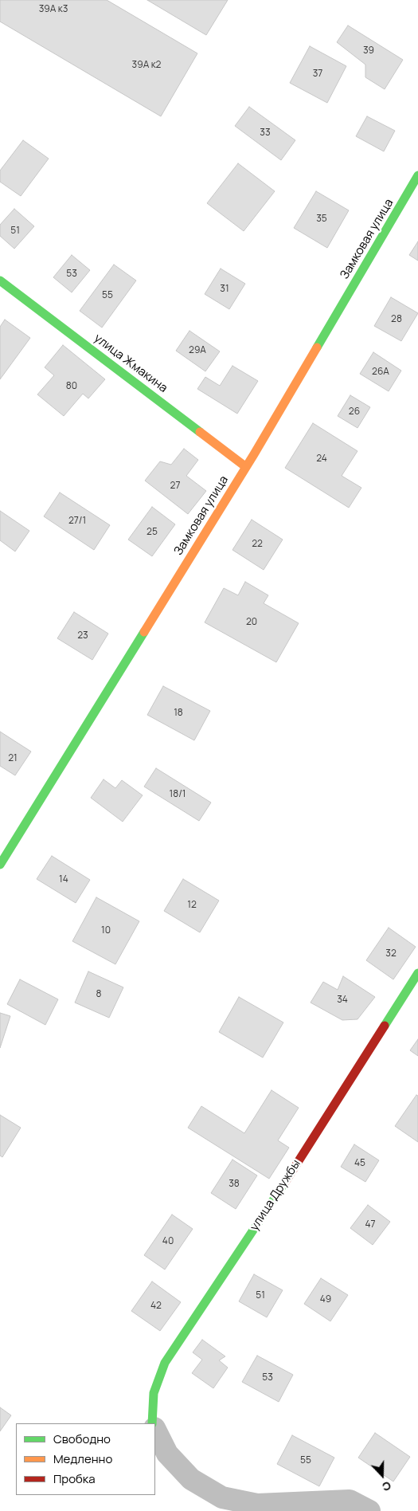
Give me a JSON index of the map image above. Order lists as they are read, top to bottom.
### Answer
{
  "streets": {
    "street": ["Замковая улица", "улица Жмакина", "улица Дружбы"]
  },
  "crossings": [
    ["Замковая улица", "улица Жмакина"]
  ],
  "house_numbers": [
    "39А к3",
    "39",
    "39А к2",
    "37",
    "33",
    "35",
    "51",
    "53",
    "31",
    "55",
    "28",
    "29А",
    "26А",
    "80",
    "26",
    "24",
    "27",
    "27/1",
    "25",
    "22",
    "20",
    "23",
    "18",
    "21",
    "18/1",
    "14",
    "12",
    "10",
    "32",
    "8",
    "34",
    "45",
    "38",
    "47",
    "40",
    "51",
    "49",
    "42",
    "53",
    "55"
  ],
  "legend": ["Свободно", "Медленно", "Пробка"],
  "north": "bottom"
}
